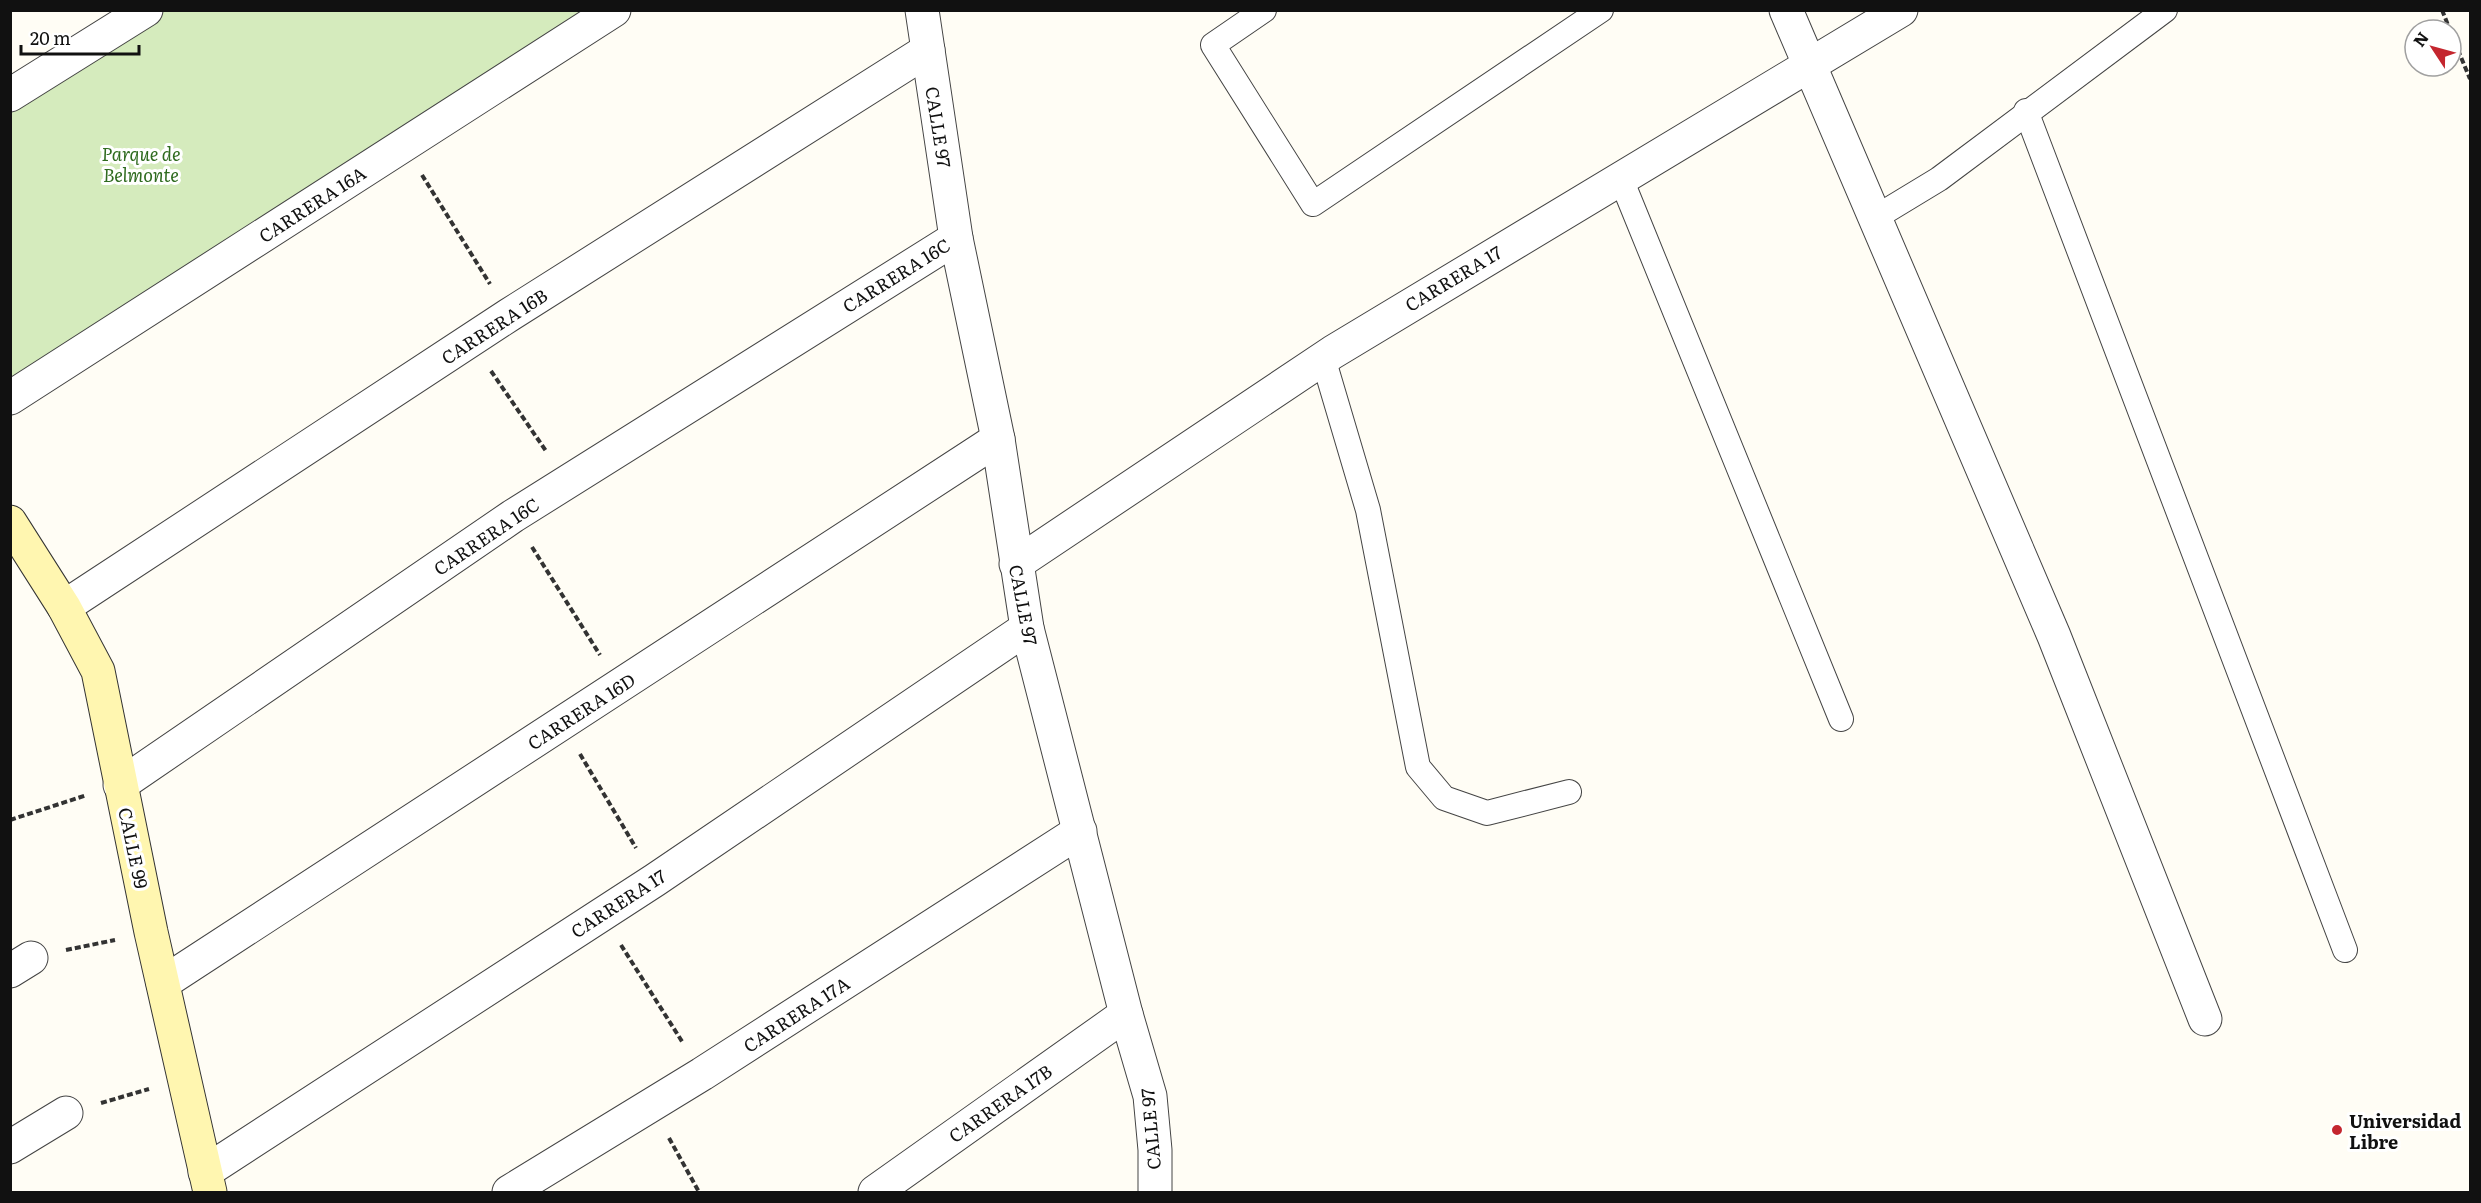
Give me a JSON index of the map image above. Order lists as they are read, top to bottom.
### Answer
{
  "streets": {
    "street": [
      "CALLE 97",
      "CARRERA 16A",
      "CARRERA 16C",
      "CARRERA 17",
      "CARRERA 16B",
      "CARRERA 16D",
      "CALLE 99",
      "CARRERA 17A",
      "CARRERA 17B"
    ]
  },
  "crossings": [
    ["CALLE 97", "CARRERA 16C"],
    ["CALLE 97", "CARRERA 17"],
    ["CALLE 97", "CARRERA 16B"],
    ["CALLE 97", "CARRERA 16D"],
    ["CALLE 97", "CARRERA 17A"],
    ["CALLE 97", "CARRERA 17B"],
    ["CARRERA 16C", "CALLE 99"],
    ["CARRERA 17", "CALLE 99"],
    ["CARRERA 16B", "CALLE 99"],
    ["CARRERA 16D", "CALLE 99"]
  ],
  "parks": ["Parque de Belmonte"],
  "places": ["Universidad Libre"],
  "scale_bar": "20 m",
  "north": "top left"
}
